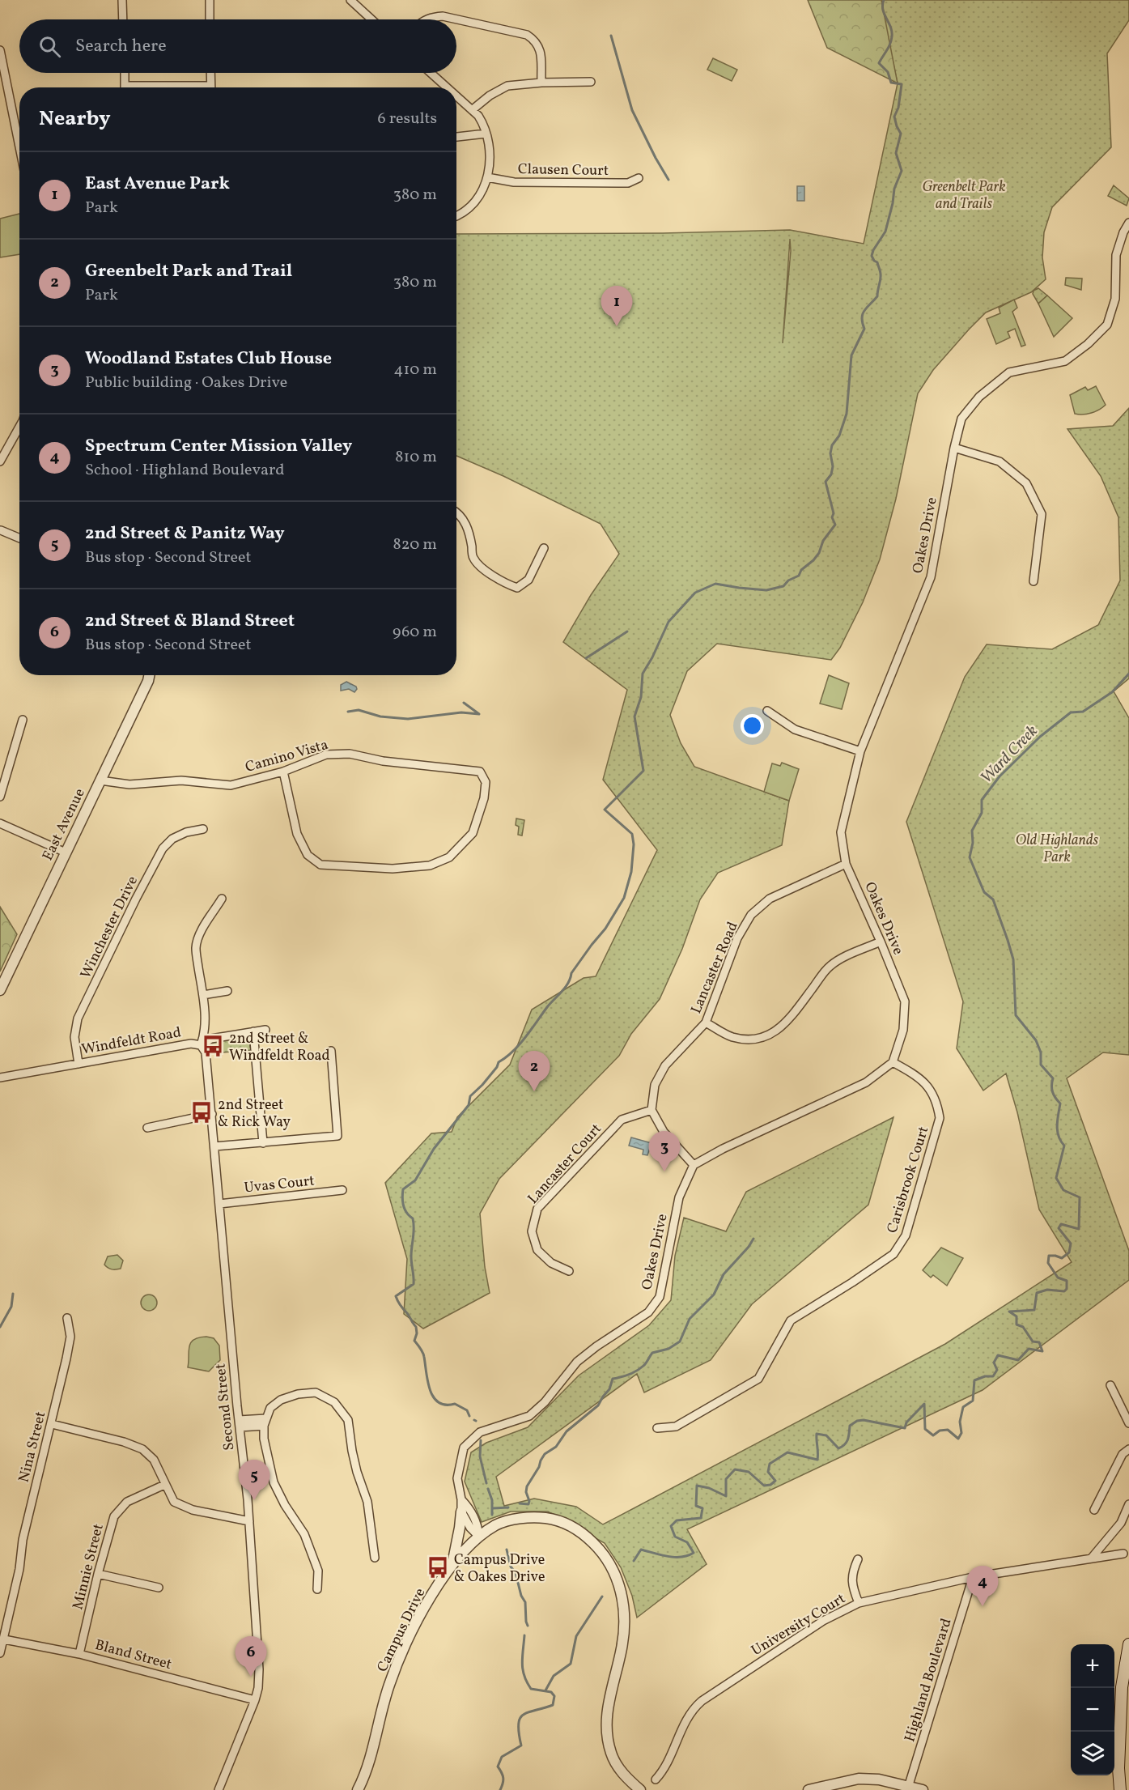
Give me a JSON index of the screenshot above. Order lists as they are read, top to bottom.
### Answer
{
  "streets": {
    "street": [
      "Clausen Court",
      "Oakes Drive",
      "Camino Vista",
      "East Avenue",
      "Winchester Drive",
      "Lancaster Road",
      "Windfeldt Road",
      "Lancaster Court",
      "Carisbrook Court",
      "Uvas Court",
      "Second Street",
      "Nina Street",
      "Minnie Street",
      "University Court",
      "Campus Drive",
      "Bland Street",
      "Highland Boulevard"
    ]
  },
  "crossings": [
    ["Oakes Drive", "Lancaster Road"],
    ["Oakes Drive", "Carisbrook Court"],
    ["Oakes Drive", "Campus Drive"],
    ["Camino Vista", "East Avenue"],
    ["Winchester Drive", "Windfeldt Road"],
    ["Lancaster Road", "Lancaster Court"],
    ["Windfeldt Road", "Second Street"],
    ["Uvas Court", "Second Street"],
    ["Second Street", "Bland Street"],
    ["Nina Street", "Bland Street"],
    ["Minnie Street", "Bland Street"],
    ["University Court", "Highland Boulevard"]
  ],
  "water": ["Ward Creek"],
  "parks": ["Greenbelt Park and Trails", "Old Highlands Park"],
  "places": {
    "bus stop": ["2nd Street & Windfeldt Road", "2nd Street & Rick Way", "Campus Drive & Oakes Drive"]
  },
  "page": {
    "search": "Search here",
    "heading": ["Nearby", "6 results"],
    "list": [
      {
        "mark": "1",
        "name": "East Avenue Park",
        "note": "Park",
        "value": "380 m"
      },
      {
        "mark": "2",
        "name": "Greenbelt Park and Trail",
        "note": "Park",
        "value": "380 m"
      },
      {
        "mark": "3",
        "name": "Woodland Estates Club House",
        "note": "Public building · Oakes Drive",
        "value": "410 m"
      },
      {
        "mark": "4",
        "name": "Spectrum Center Mission Valley",
        "note": "School · Highland Boulevard",
        "value": "810 m"
      },
      {
        "mark": "5",
        "name": "2nd Street & Panitz Way",
        "note": "Bus stop · Second Street",
        "value": "820 m"
      },
      {
        "mark": "6",
        "name": "2nd Street & Bland Street",
        "note": "Bus stop · Second Street",
        "value": "960 m"
      }
    ],
    "pins": [
      "1",
      "2",
      "3",
      "5",
      "4",
      "6"
    ],
    "map_buttons": ["+", "−"]
  }
}
